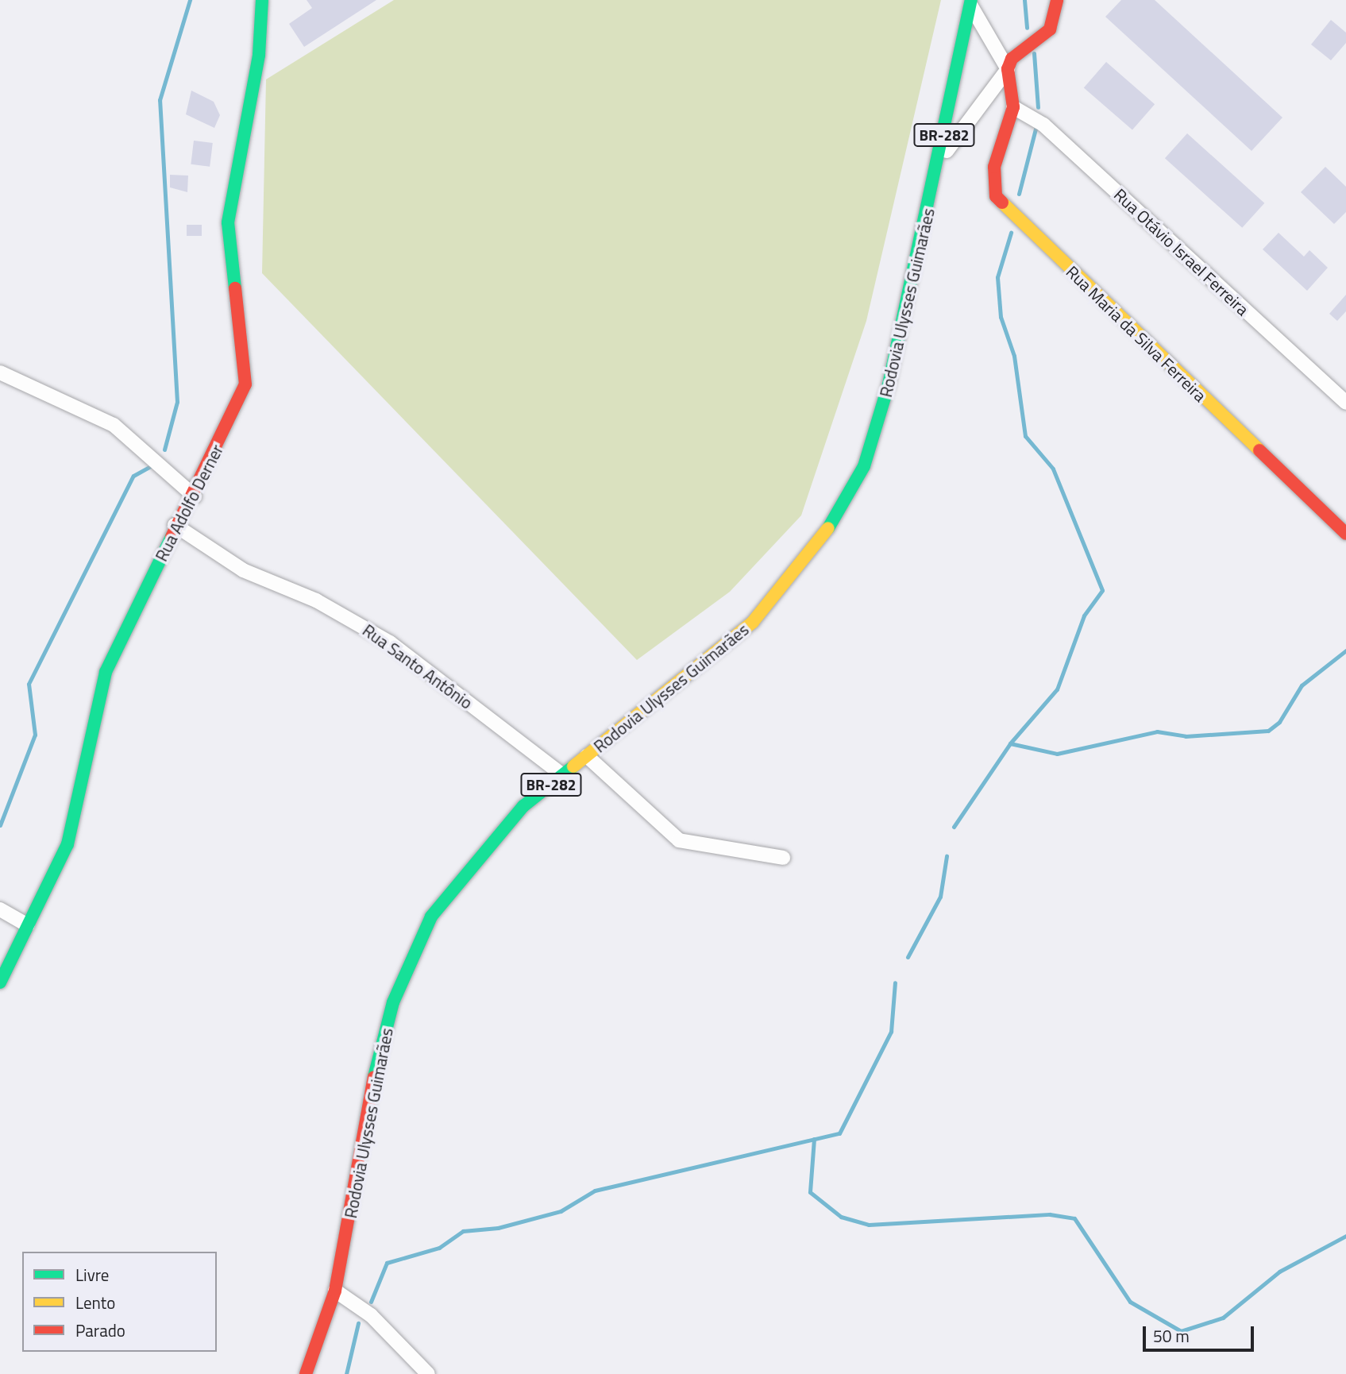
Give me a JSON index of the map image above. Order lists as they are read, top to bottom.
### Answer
{
  "streets": {
    "main road": [
      "BR-282",
      "Rodovia Ulysses Guimarães",
      "Rua Maria da Silva Ferreira",
      "Rua Adolfo Derner"
    ],
    "street": ["Rua Otávio Israel Ferreira", "Rua Santo Antônio"]
  },
  "crossings": [
    ["Rua Otávio Israel Ferreira", "Rua Maria da Silva Ferreira"],
    ["Rodovia Ulysses Guimarães", "Rua Santo Antônio"],
    ["Rua Adolfo Derner", "Rua Santo Antônio"]
  ],
  "legend": ["Livre", "Lento", "Parado"],
  "scale_bar": "50 m"
}
